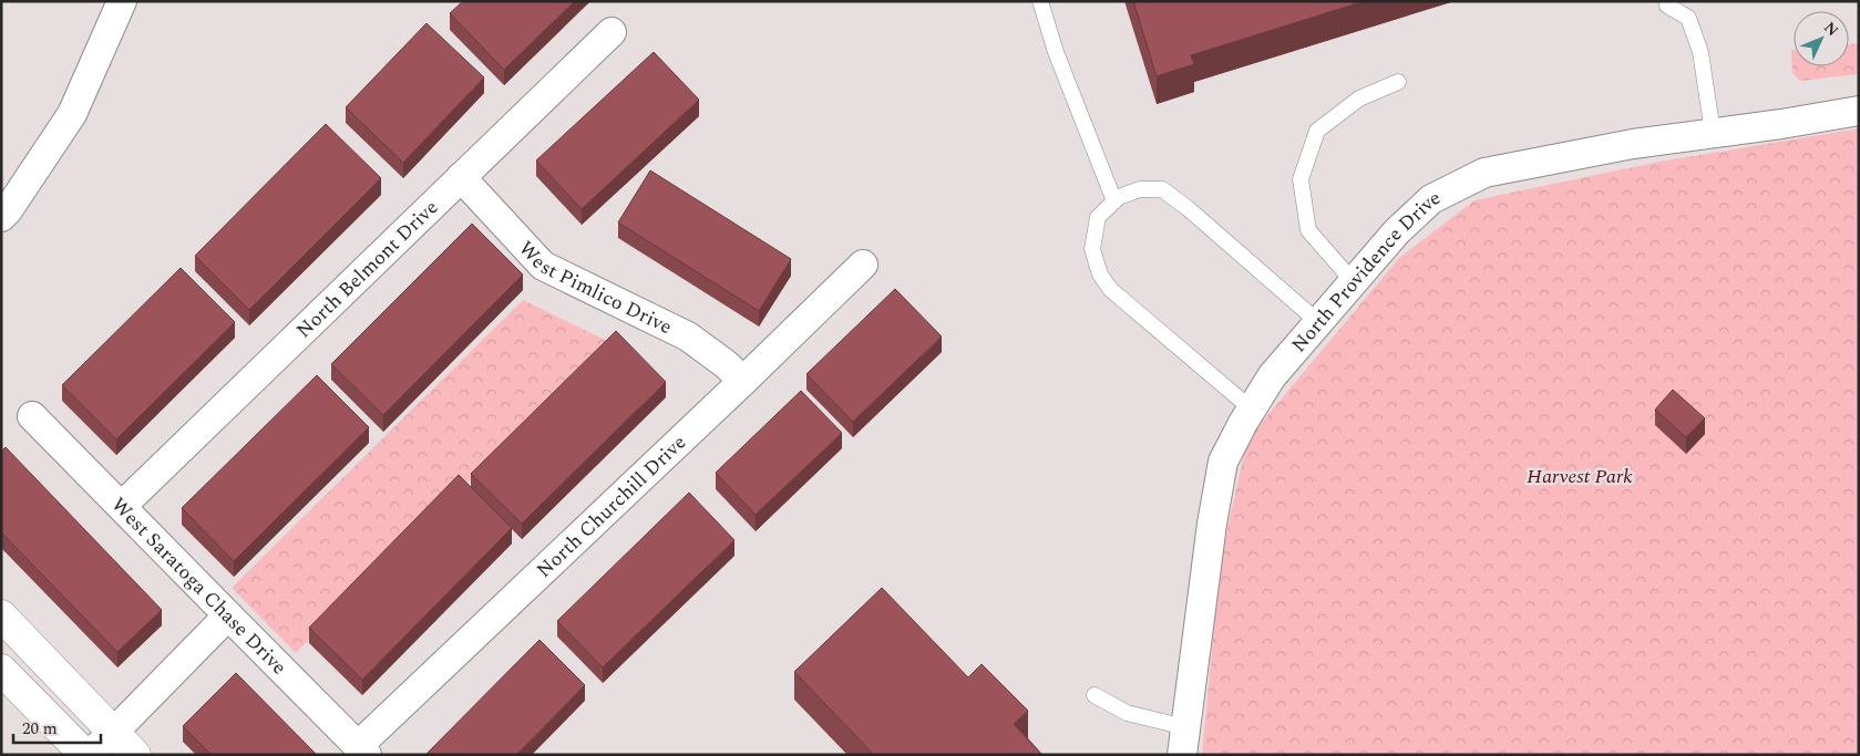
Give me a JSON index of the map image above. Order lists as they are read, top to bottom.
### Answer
{
  "streets": {
    "street": [
      "North Belmont Drive",
      "North Providence Drive",
      "West Pimlico Drive",
      "North Churchill Drive",
      "West Saratoga Chase Drive"
    ]
  },
  "crossings": [
    ["North Belmont Drive", "West Pimlico Drive"],
    ["North Belmont Drive", "West Saratoga Chase Drive"],
    ["West Pimlico Drive", "North Churchill Drive"],
    ["North Churchill Drive", "West Saratoga Chase Drive"]
  ],
  "parks": ["Harvest Park"],
  "scale_bar": "20 m",
  "north": "top right"
}
